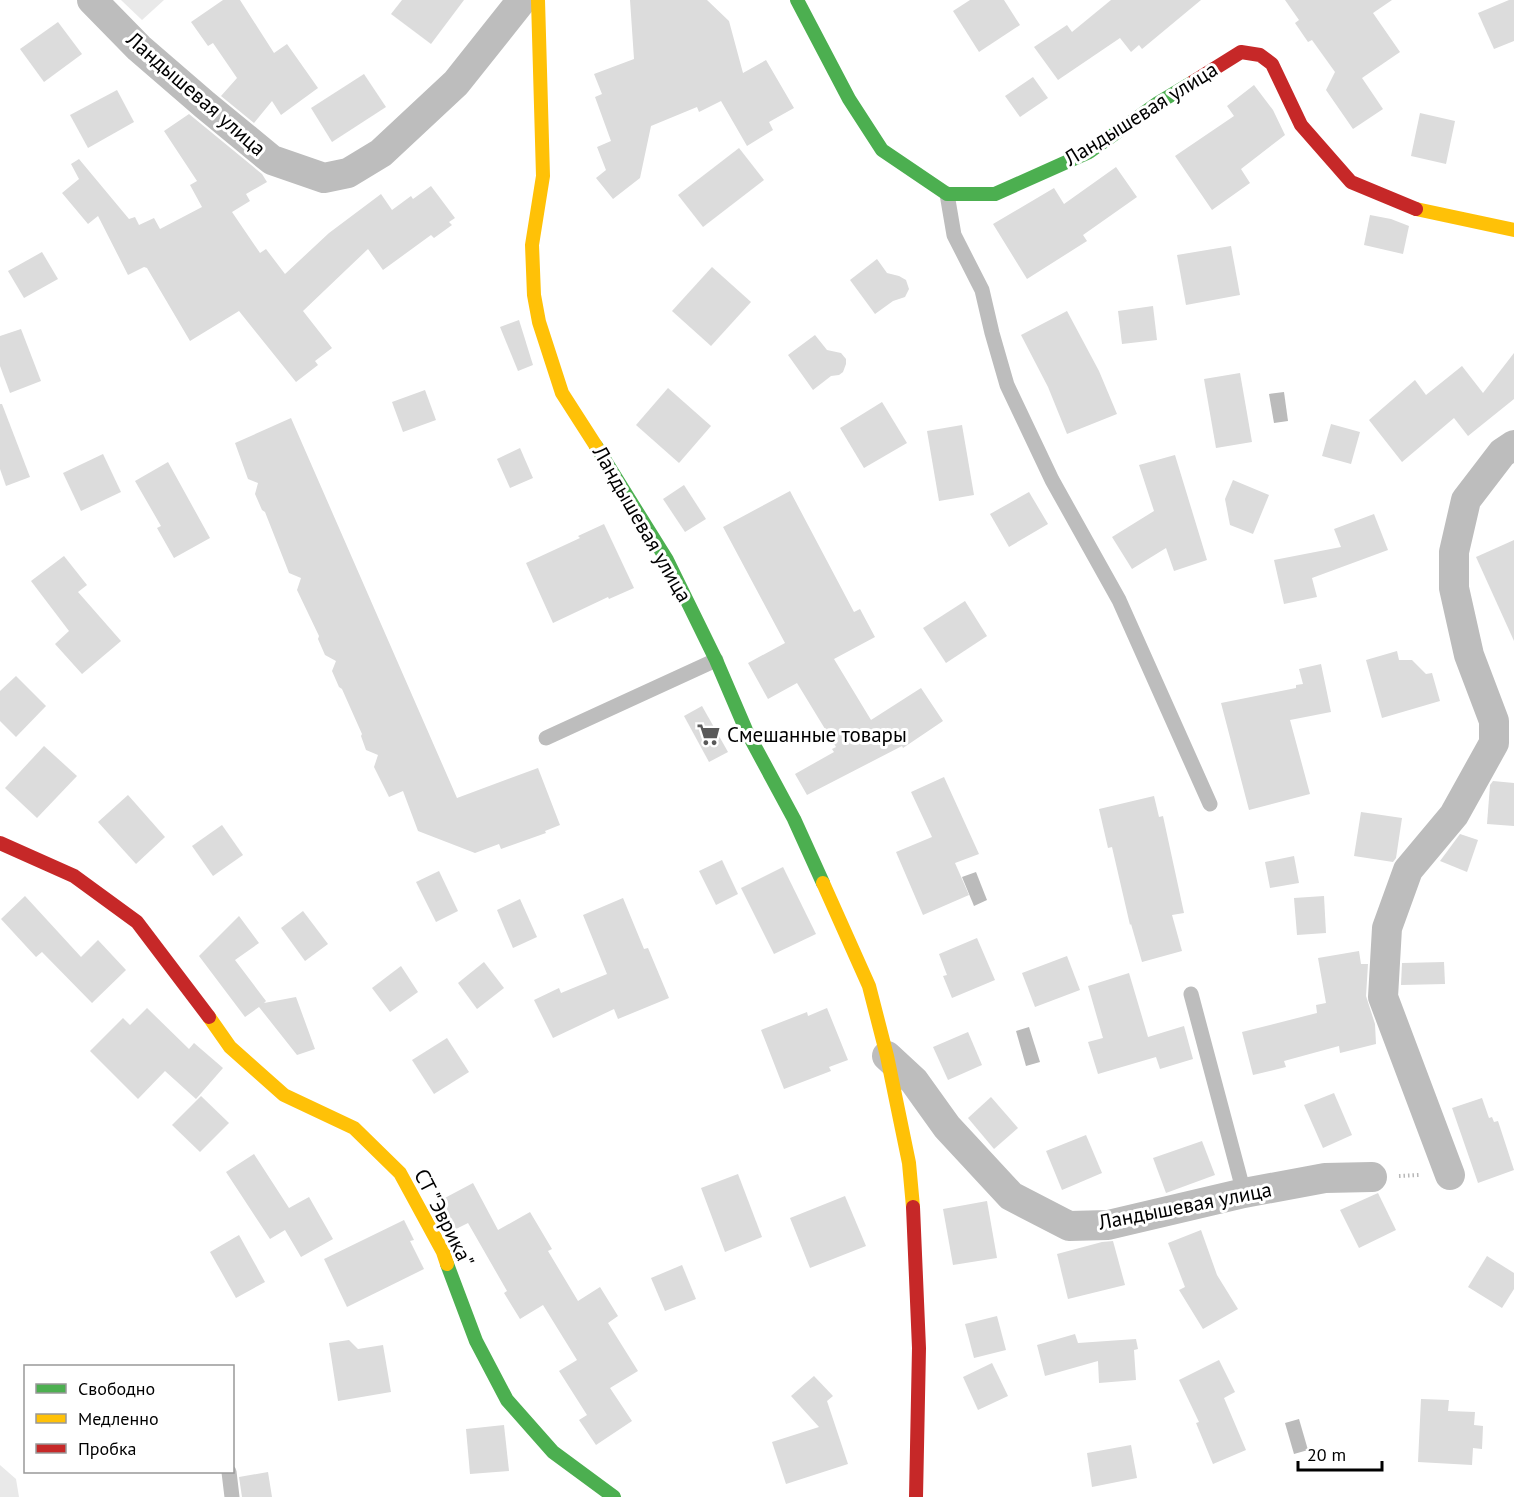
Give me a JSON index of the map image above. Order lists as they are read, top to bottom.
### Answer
{
  "streets": {
    "street": ["Ландышевая улица", "СТ \"Эврика\""]
  },
  "places": {
    "supermarket": ["Смешанные товары"]
  },
  "legend": ["Свободно", "Медленно", "Пробка"],
  "scale_bar": "20 m"
}
